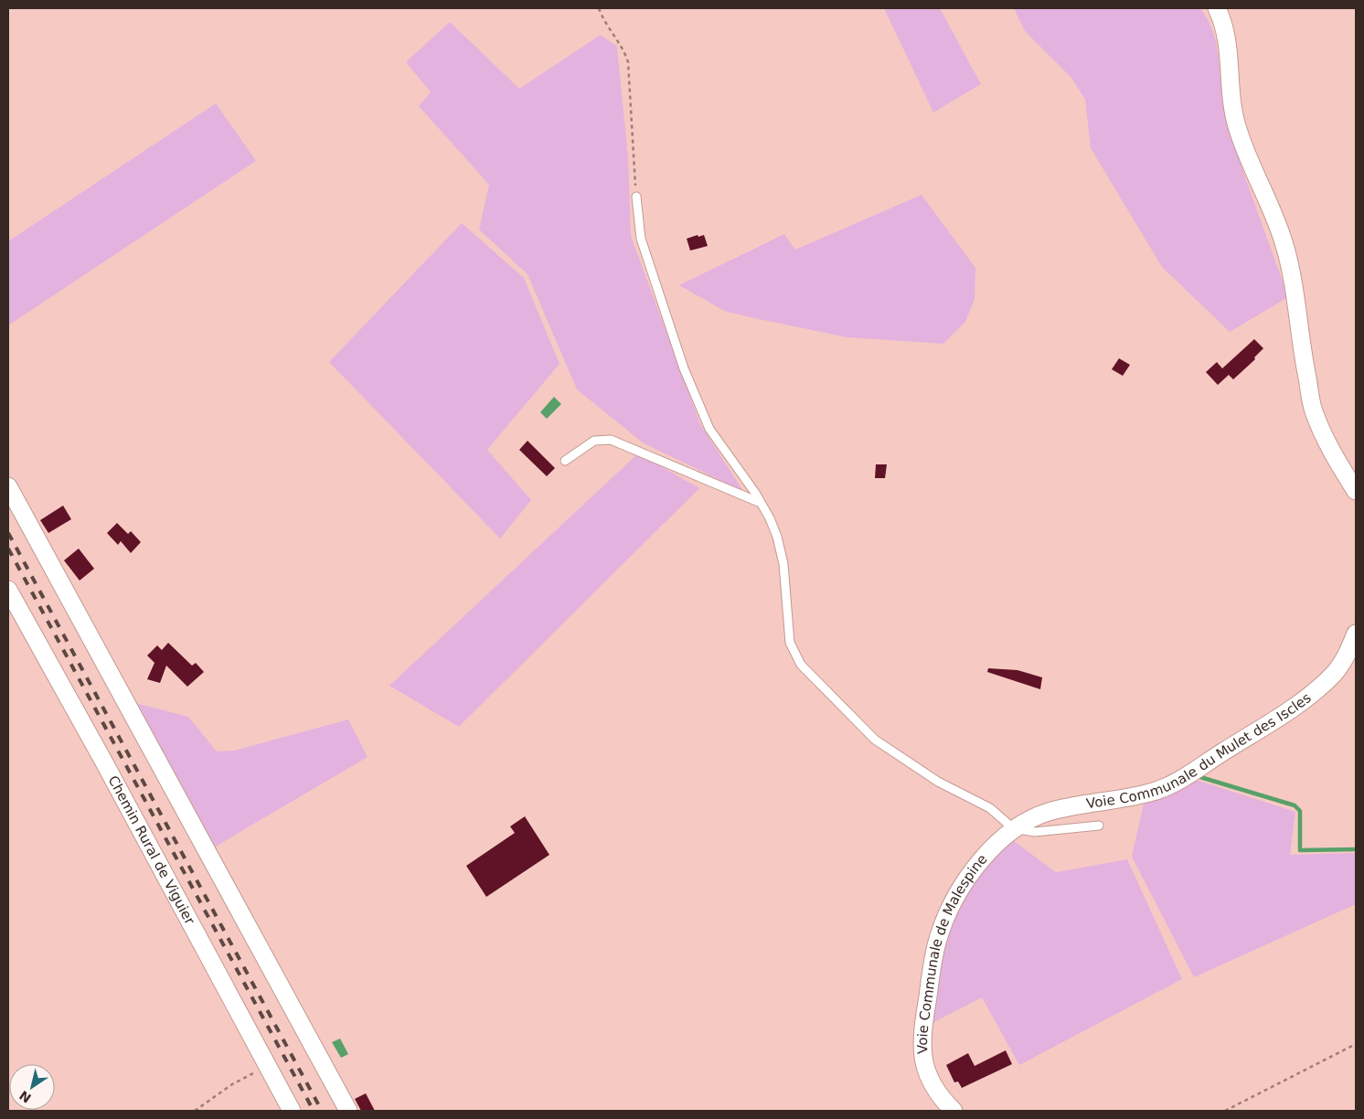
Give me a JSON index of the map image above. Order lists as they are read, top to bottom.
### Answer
{
  "streets": {
    "street": ["Voie Communale du Mulet des Iscles", "Chemin Rural de Viguier", "Voie Communale de Malespine"]
  },
  "crossings": [
    ["Voie Communale du Mulet des Iscles", "Voie Communale de Malespine"]
  ],
  "north": "bottom left"
}
